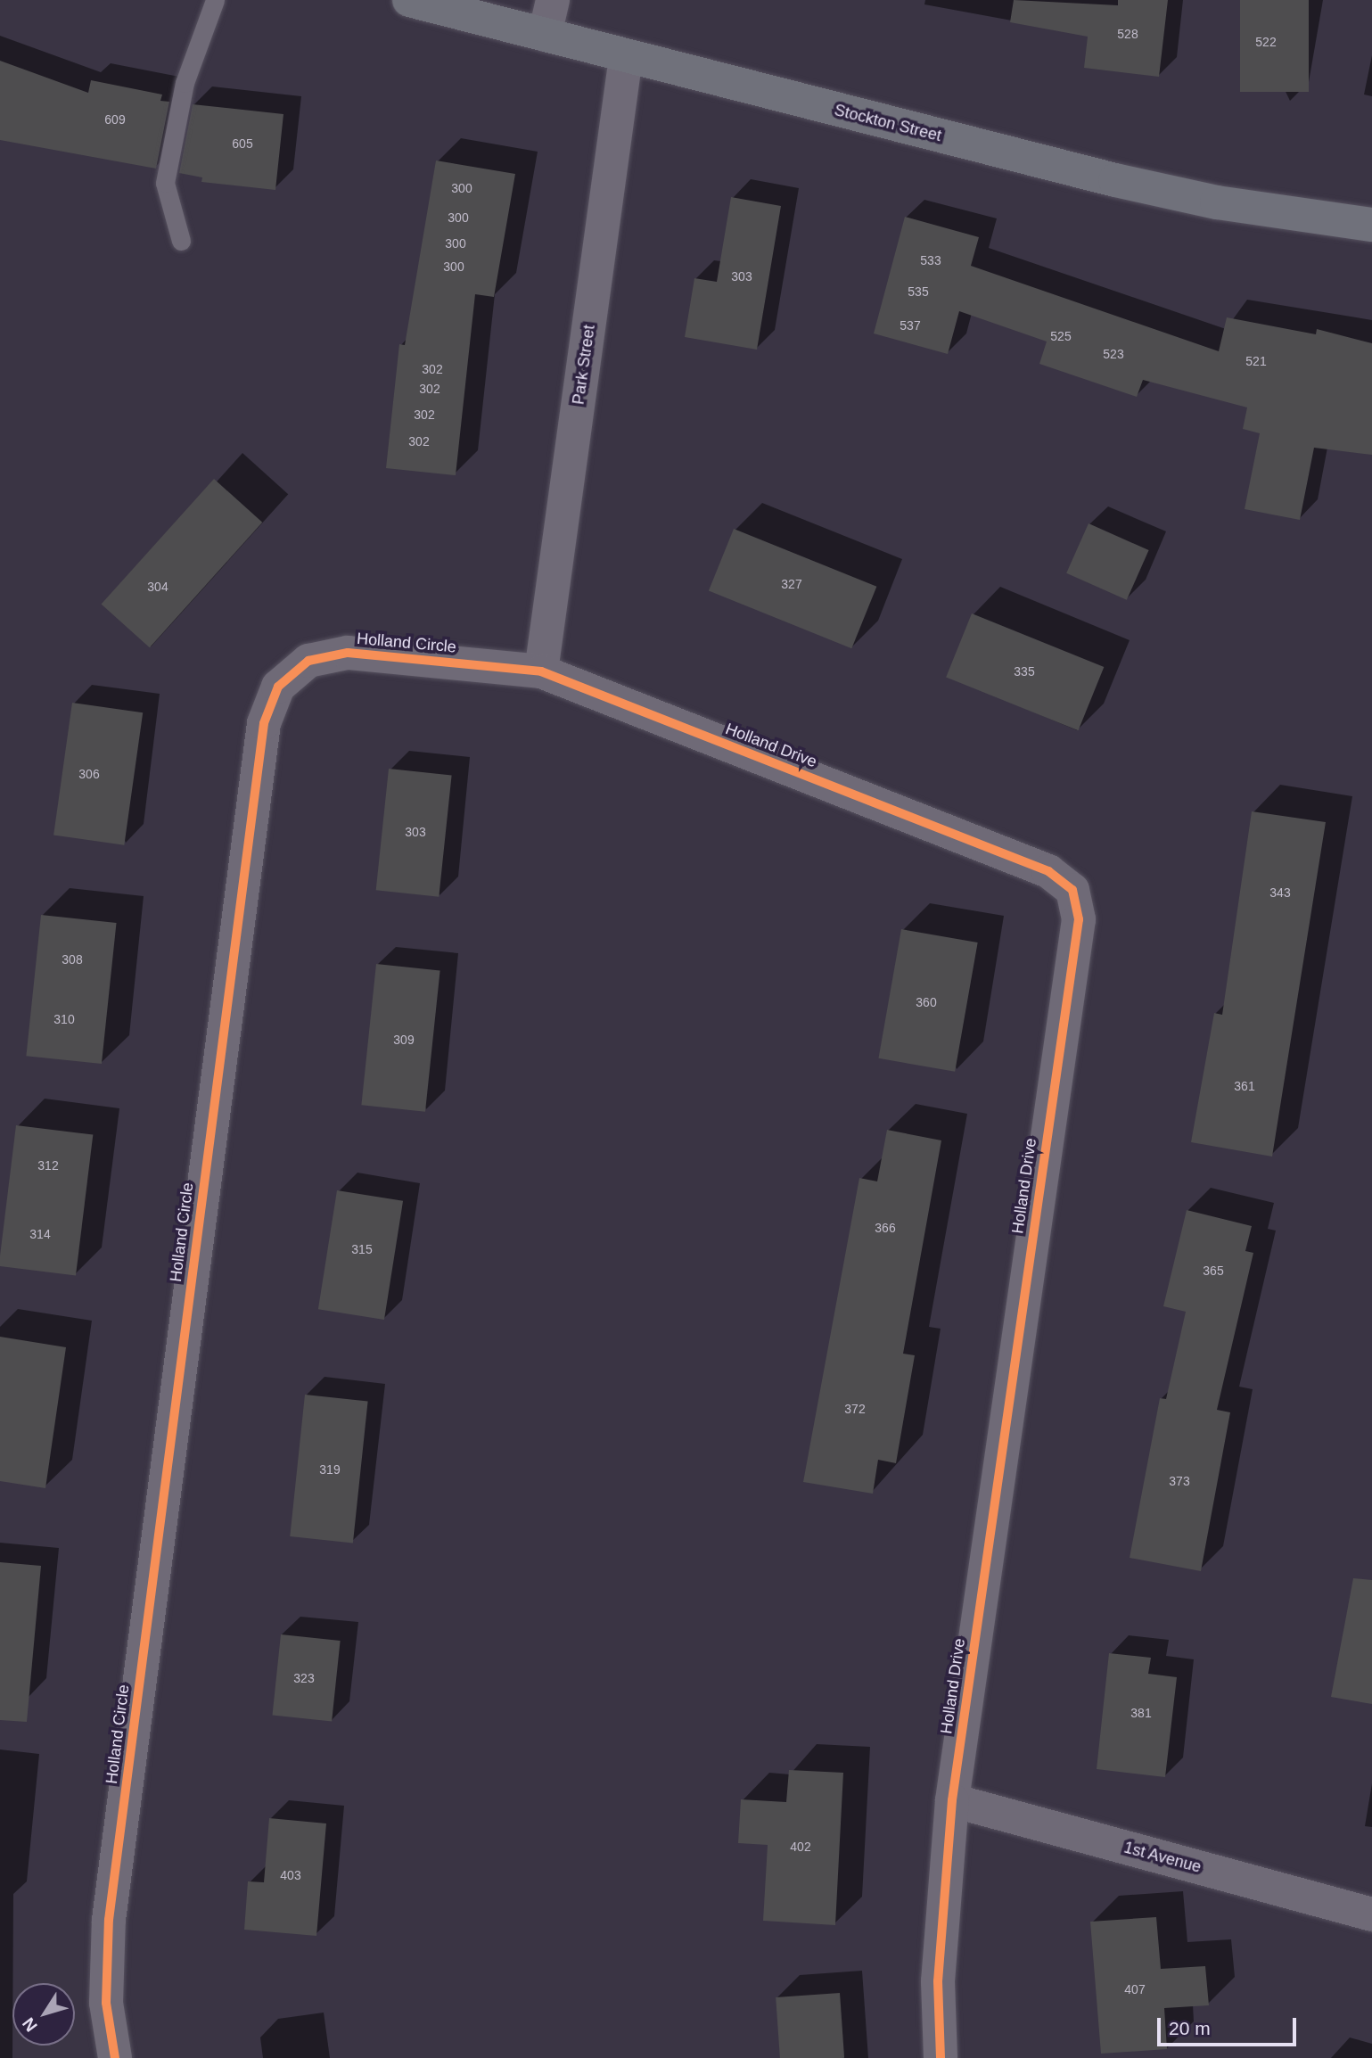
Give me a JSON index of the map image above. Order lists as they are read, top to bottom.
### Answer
{
  "streets": {
    "street": [
      "Stockton Street",
      "Park Street",
      "Holland Circle",
      "Holland Drive",
      "1st Avenue"
    ]
  },
  "crossings": [
    ["Stockton Street", "Park Street"],
    ["Park Street", "Holland Circle"],
    ["Park Street", "Holland Drive"],
    ["Holland Circle", "Holland Drive"],
    ["Holland Drive", "1st Avenue"]
  ],
  "house_numbers": [
    "528",
    "522",
    "609",
    "605",
    "300",
    "300",
    "300",
    "533",
    "300",
    "303",
    "535",
    "537",
    "525",
    "523",
    "521",
    "302",
    "302",
    "302",
    "302",
    "327",
    "304",
    "335",
    "306",
    "303",
    "343",
    "308",
    "360",
    "310",
    "309",
    "361",
    "312",
    "366",
    "314",
    "315",
    "365",
    "372",
    "319",
    "373",
    "323",
    "381",
    "402",
    "403",
    "407"
  ],
  "scale_bar": "20 m",
  "north": "bottom left"
}
